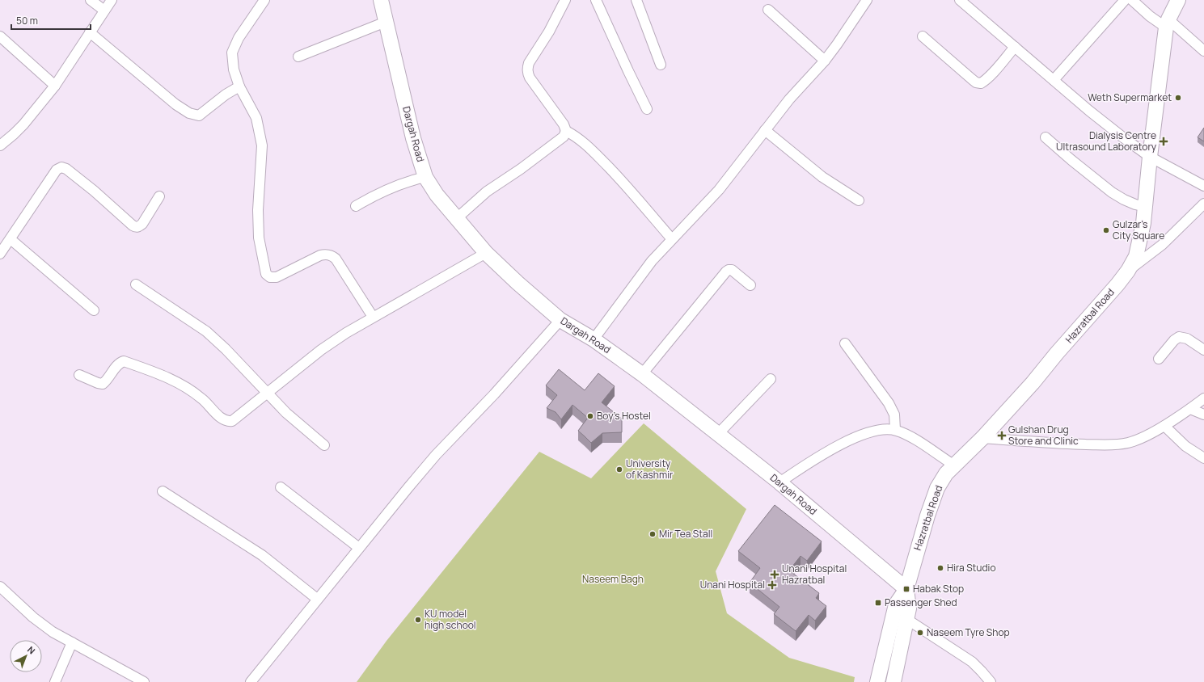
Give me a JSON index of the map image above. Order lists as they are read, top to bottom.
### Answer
{
  "streets": {
    "main road": ["Dargah Road", "Hazratbal Road"]
  },
  "crossings": [
    ["Dargah Road", "Hazratbal Road"]
  ],
  "parks": ["Naseem Bagh"],
  "places": {
    "other": [
      "Weth Supermarket",
      "Gulzar's City Square",
      "Boy's Hostel",
      "University of Kashmir",
      "Mir Tea Stall",
      "Hira Studio",
      "KU model high school",
      "Naseem Tyre Shop"
    ],
    "health": [
      "Dialysis Centre Ultrasound Laboratory",
      "Gulshan Drug Store and Clinic",
      "Unani Hospital Hazratbal",
      "Unani Hospital"
    ],
    "transit": ["Habak Stop", "Passenger Shed"]
  },
  "scale_bar": "50 m",
  "north": "top right"
}
